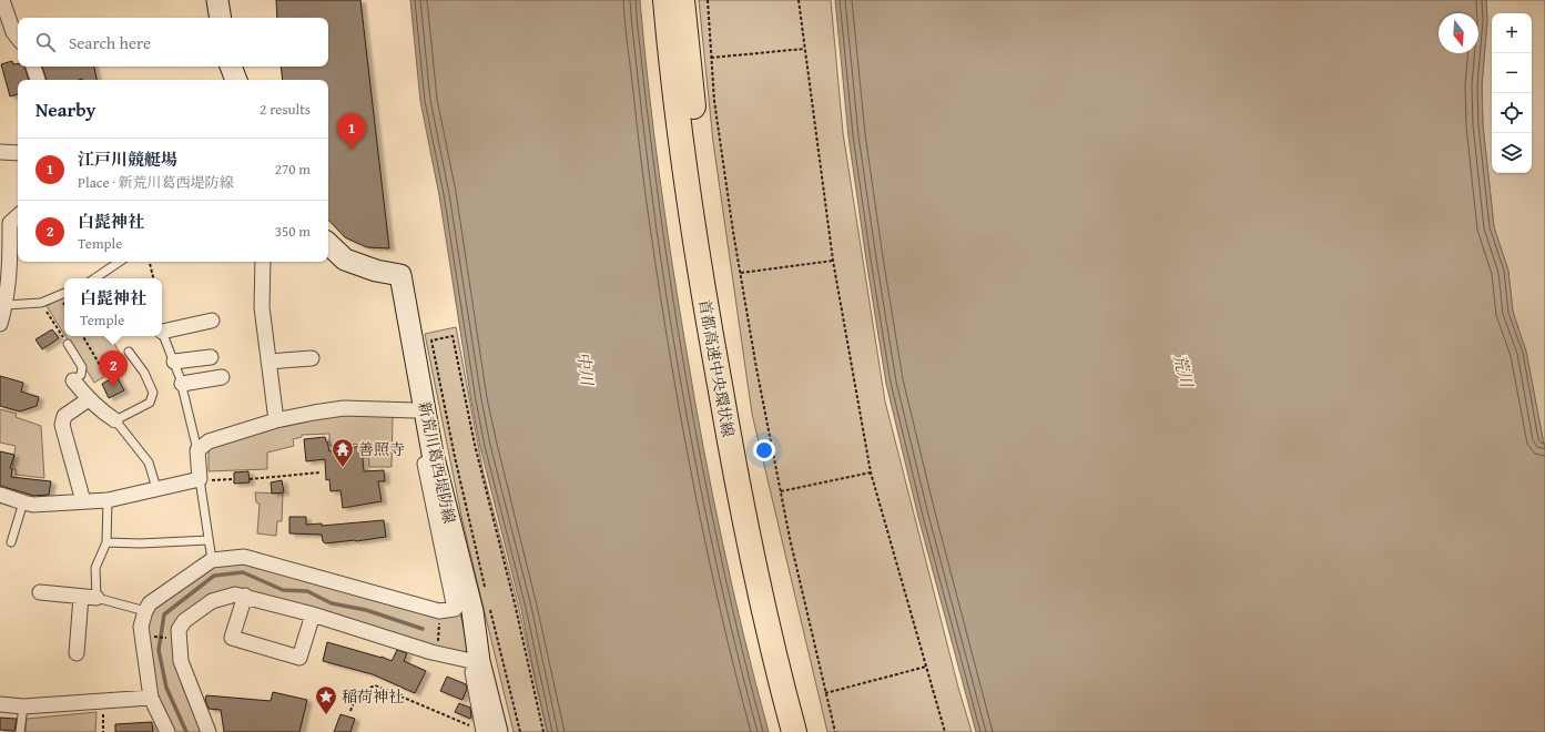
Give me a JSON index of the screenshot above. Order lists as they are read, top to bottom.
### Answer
{
  "streets": {
    "highway": ["首都高速中央環状線"],
    "main road": ["新荒川葛西堤防線"]
  },
  "water": ["中川", "荒川"],
  "places": {
    "temple": ["善照寺"],
    "place": ["稲荷神社"]
  },
  "north": "bottom",
  "page": {
    "map_buttons": ["+", "−"],
    "search": "Search here",
    "heading": ["Nearby", "2 results"],
    "pins": ["1", "2"],
    "list": [
      {
        "mark": "1",
        "name": "江戸川競艇場",
        "note": "Place · 新荒川葛西堤防線",
        "value": "270 m"
      },
      {
        "mark": "2",
        "name": "白髭神社",
        "note": "Temple",
        "value": "350 m"
      }
    ],
    "popup": ["白髭神社", "Temple"]
  }
}
